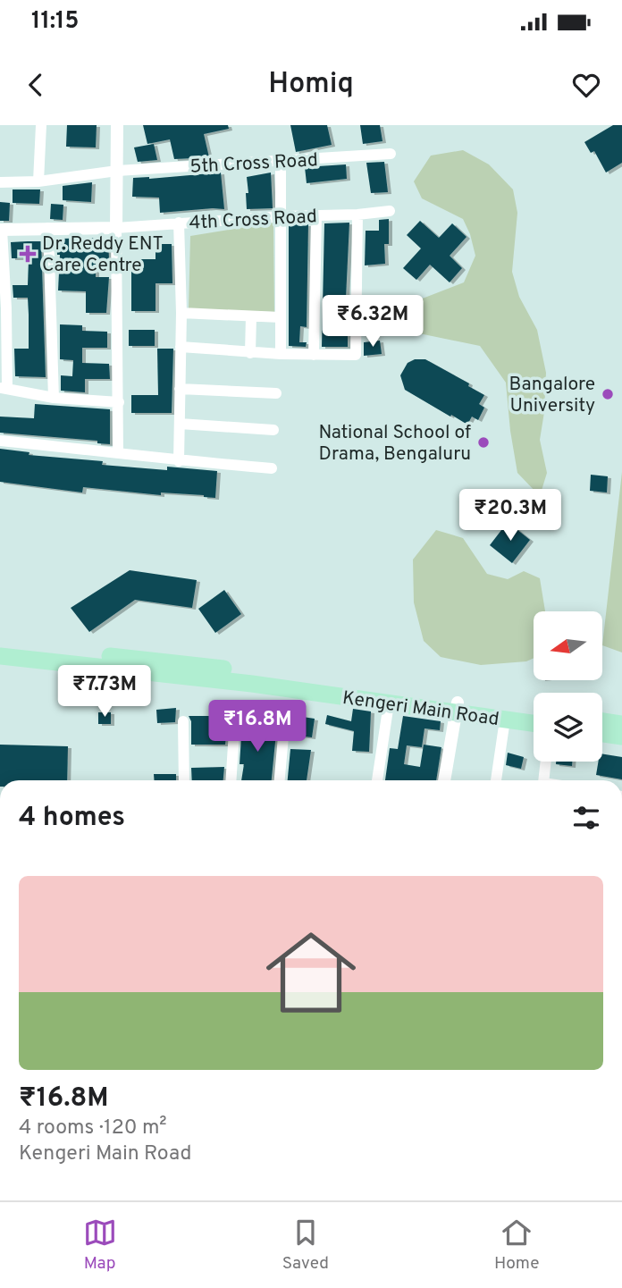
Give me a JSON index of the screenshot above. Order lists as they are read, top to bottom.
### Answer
{
  "streets": {
    "main road": ["Kengeri Main Road"],
    "street": ["5th Cross Road", "4th Cross Road"]
  },
  "places": {
    "health": ["Dr. Reddy ENT Care Centre"],
    "other": ["Bangalore University", "National School of Drama, Bengaluru"]
  },
  "north": "left",
  "page": {
    "status": "11:15",
    "header": "Homiq",
    "price": [
      "₹6.32M",
      "₹20.3M",
      "₹7.73M",
      "₹16.8M"
    ],
    "heading": "4 homes",
    "list": [
      {
        "name": "₹16.8M",
        "note": "4 rooms · 120 m² · Kengeri Main Road"
      }
    ],
    "tabs": ["Map", "Saved", "Home"]
  }
}
